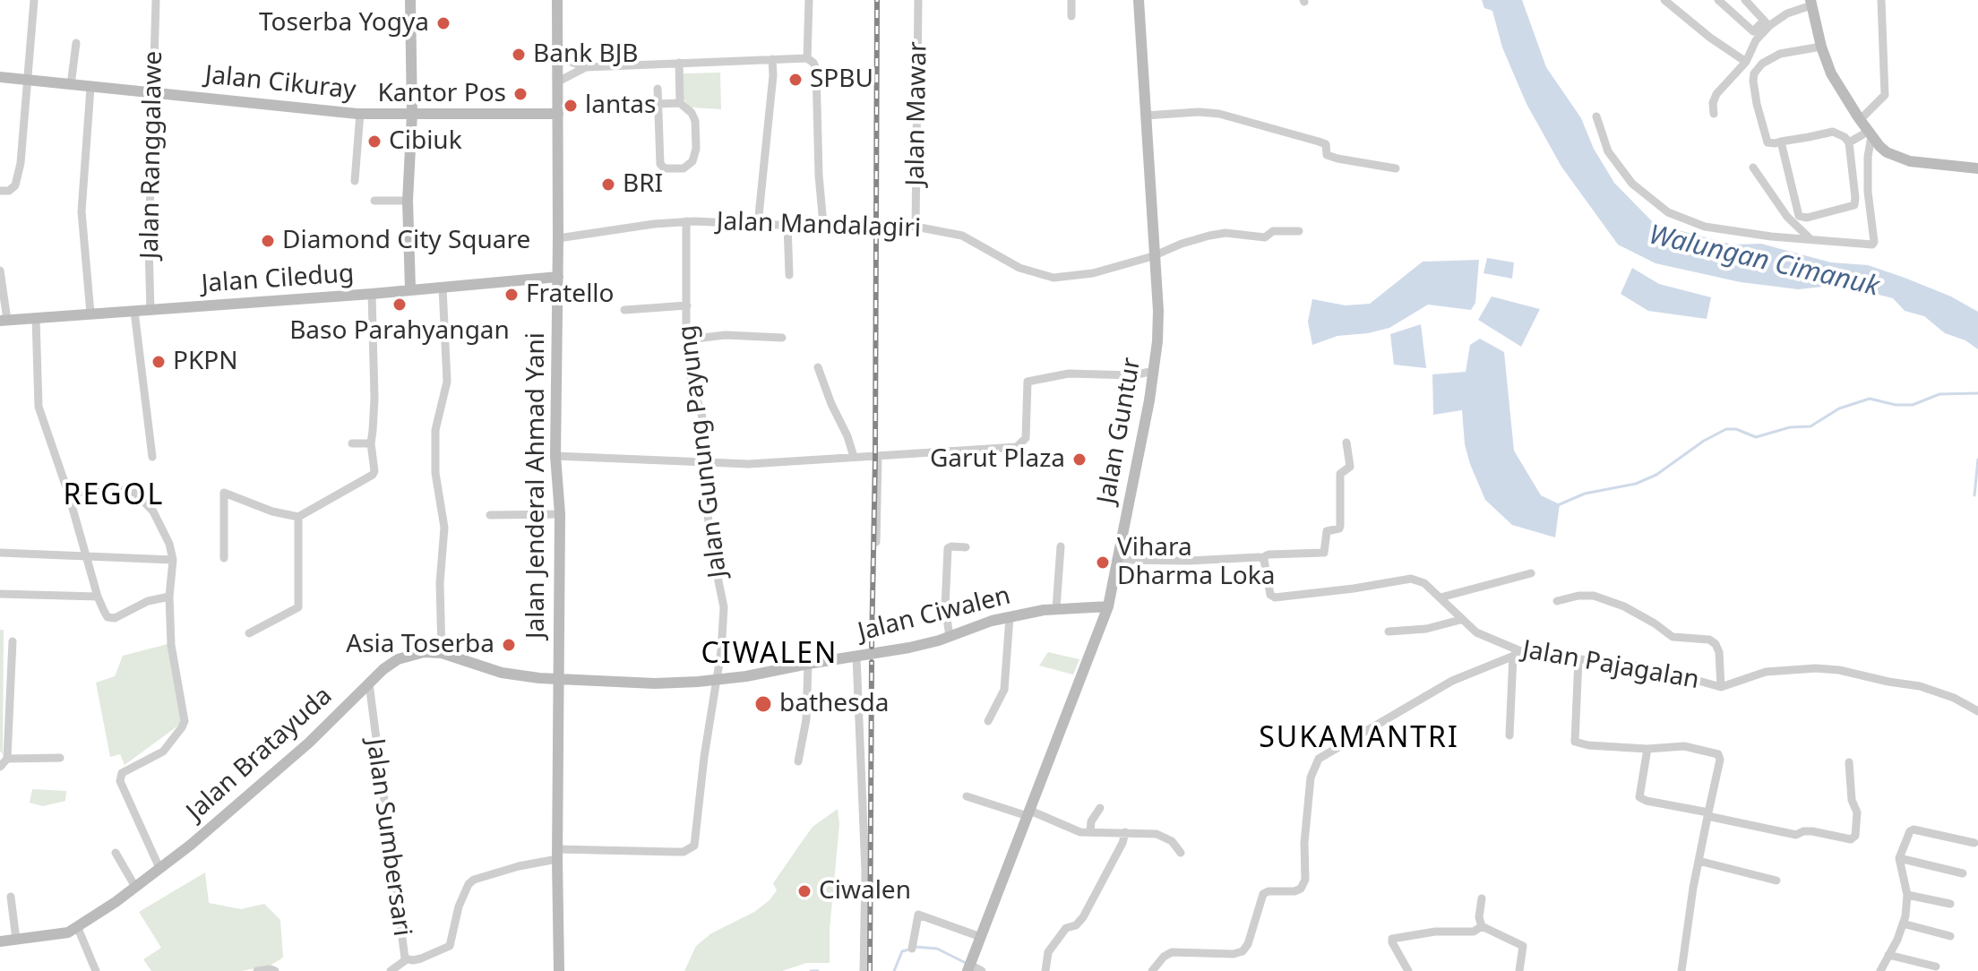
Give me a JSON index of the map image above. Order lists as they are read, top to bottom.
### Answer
{
  "streets": {
    "street": [
      "Jalan Cikuray",
      "Jalan Mawar",
      "Jalan Ranggalawe",
      "Jalan Mandalagiri",
      "Jalan Ciledug",
      "Jalan Guntur",
      "Jalan Gunung Payung",
      "Jalan Jenderal Ahmad Yani",
      "Jalan Ciwalen",
      "Jalan Pajagalan",
      "Jalan Bratayuda",
      "Jalan Sumbersari"
    ]
  },
  "crossings": [
    ["Jalan Cikuray", "Jalan Ranggalawe"],
    ["Jalan Cikuray", "Jalan Jenderal Ahmad Yani"],
    ["Jalan Mawar", "Jalan Mandalagiri"],
    ["Jalan Ranggalawe", "Jalan Ciledug"],
    ["Jalan Mandalagiri", "Jalan Guntur"],
    ["Jalan Mandalagiri", "Jalan Gunung Payung"],
    ["Jalan Mandalagiri", "Jalan Jenderal Ahmad Yani"],
    ["Jalan Ciledug", "Jalan Jenderal Ahmad Yani"],
    ["Jalan Guntur", "Jalan Ciwalen"],
    ["Jalan Gunung Payung", "Jalan Jenderal Ahmad Yani"],
    ["Jalan Gunung Payung", "Jalan Ciwalen"],
    ["Jalan Gunung Payung", "Jalan Sumbersari"],
    ["Jalan Jenderal Ahmad Yani", "Jalan Ciwalen"],
    ["Jalan Jenderal Ahmad Yani", "Jalan Bratayuda"],
    ["Jalan Jenderal Ahmad Yani", "Jalan Sumbersari"],
    ["Jalan Ciwalen", "Jalan Bratayuda"],
    ["Jalan Bratayuda", "Jalan Sumbersari"]
  ],
  "districts": ["REGOL", "CIWALEN", "SUKAMANTRI"],
  "water": ["Walungan Cimanuk"],
  "places": [
    "Toserba Yogya",
    "Bank BJB",
    "SPBU",
    "Kantor Pos",
    "lantas",
    "Cibiuk",
    "BRI",
    "Diamond City Square",
    "Fratello",
    "Baso Parahyangan",
    "PKPN",
    "Garut Plaza",
    "Vihara Dharma Loka",
    "Asia Toserba",
    "bathesda",
    "Ciwalen"
  ]
}
